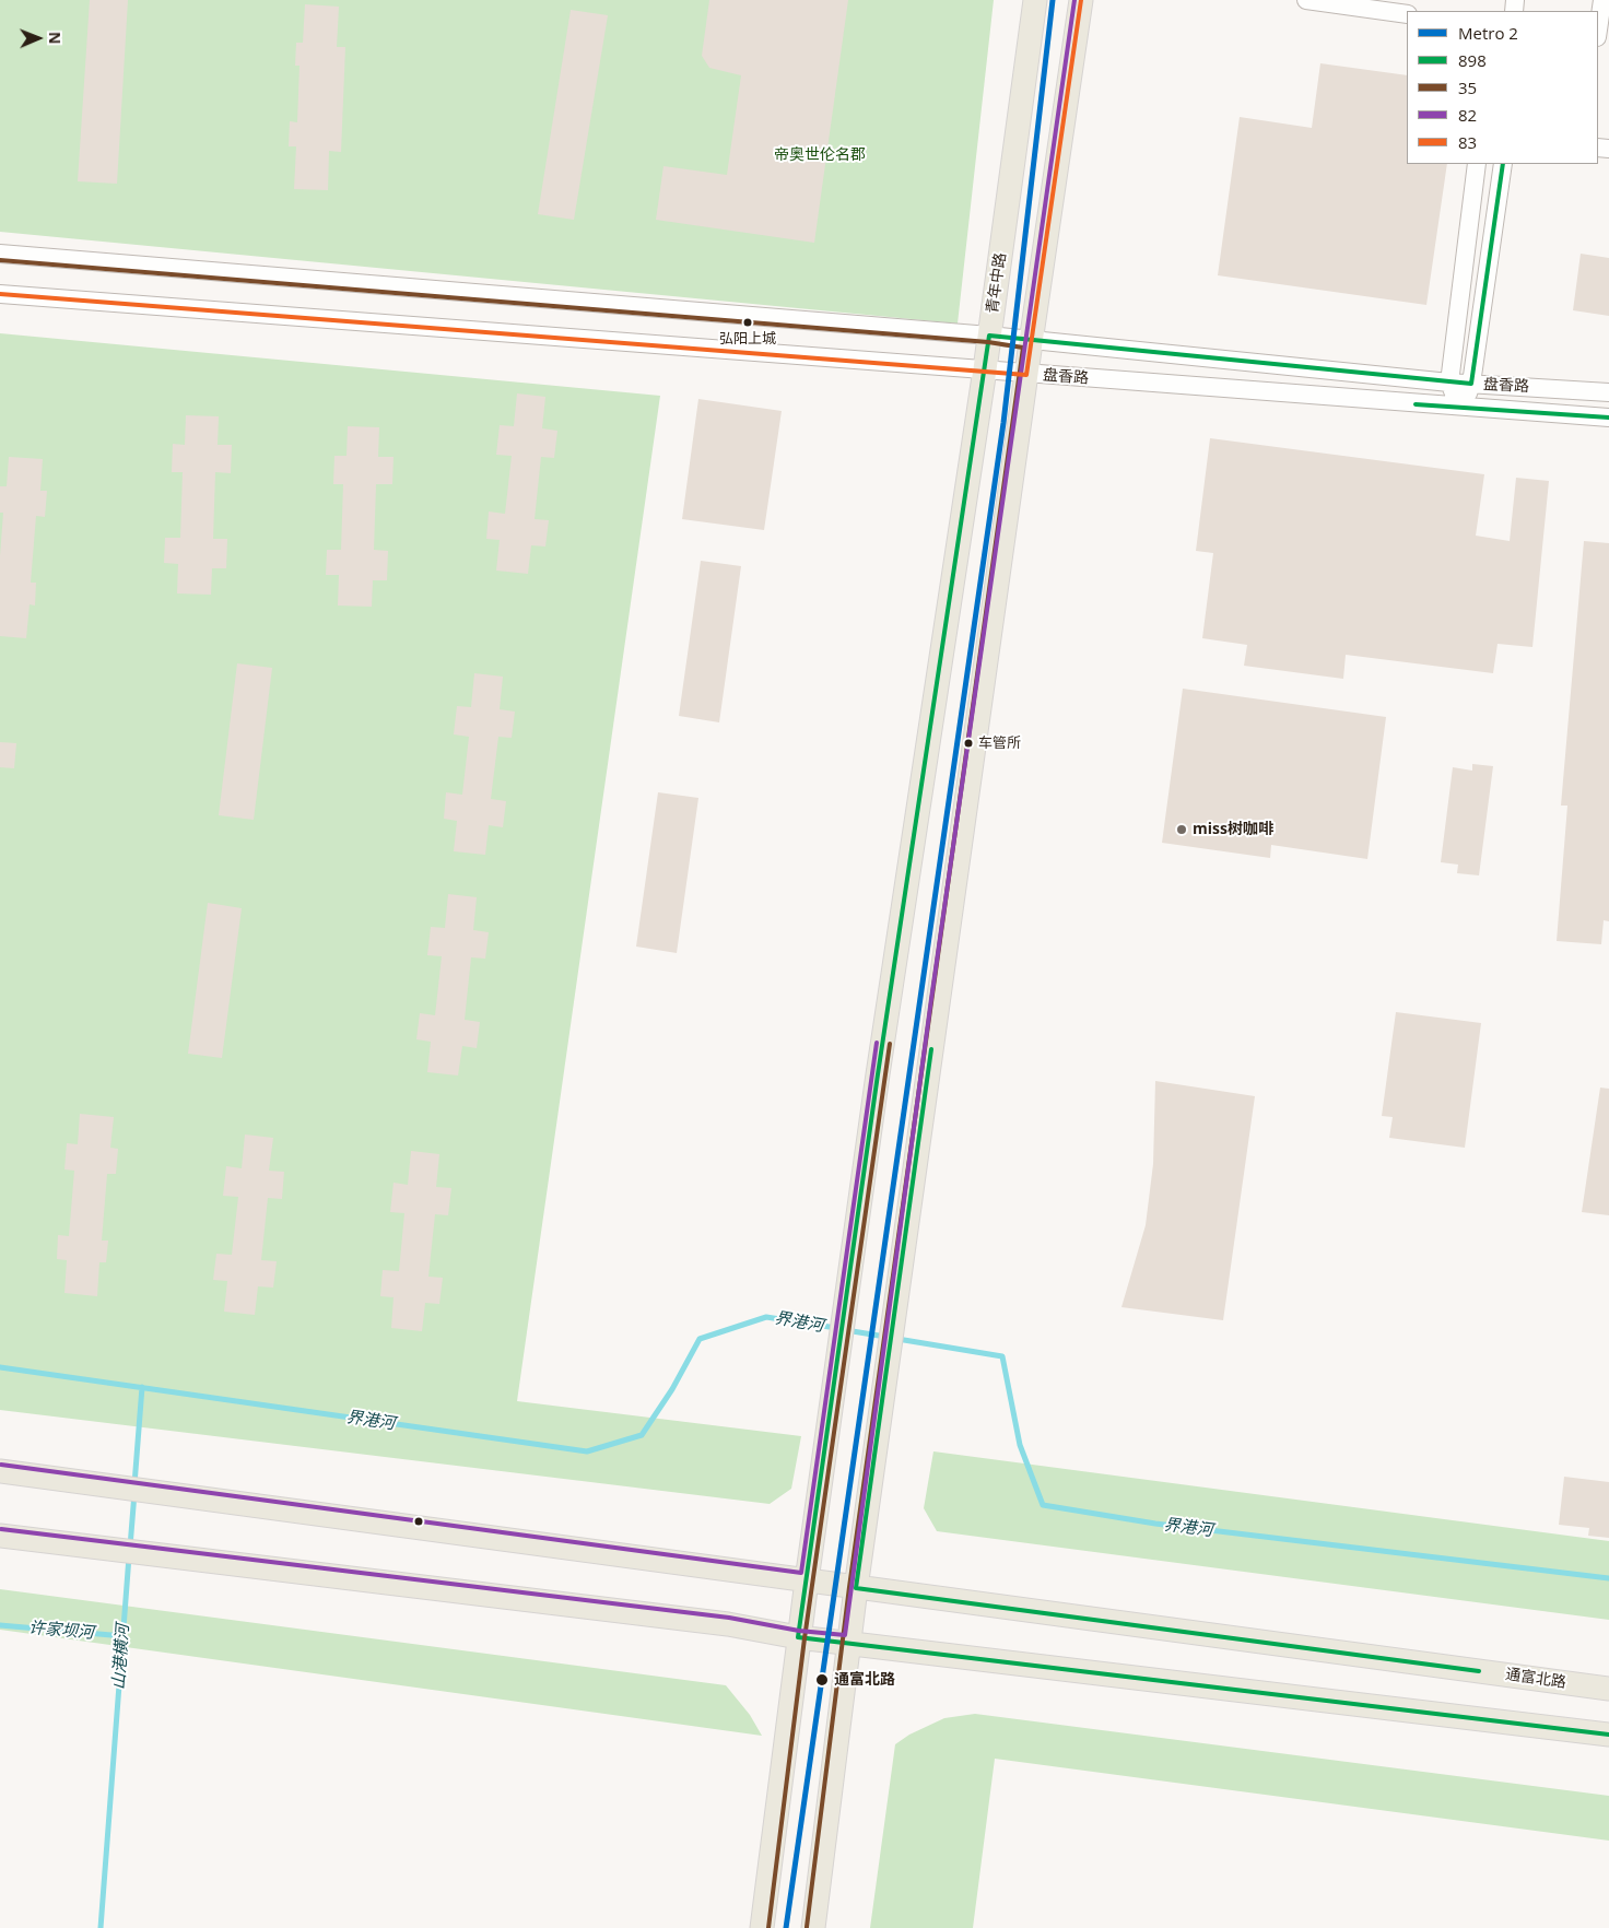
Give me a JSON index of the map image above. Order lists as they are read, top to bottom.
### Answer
{
  "streets": {
    "main road": ["青年中路", "通富北路"],
    "street": ["盘香路"]
  },
  "crossings": [
    ["青年中路", "盘香路"],
    ["青年中路", "通富北路"]
  ],
  "water": ["界港河", "许家坝河", "山港横河"],
  "parks": ["帝奥世伦名郡"],
  "places": [
    "弘阳上城",
    "车管所",
    "miss树咖啡",
    "通富北路"
  ],
  "lines": [
    "metro line 2",
    "transit line 82",
    "transit line 83",
    "transit line 898",
    "transit line 35"
  ],
  "legend": [
    "Metro 2",
    "898",
    "35",
    "82",
    "83"
  ],
  "north": "right"
}
